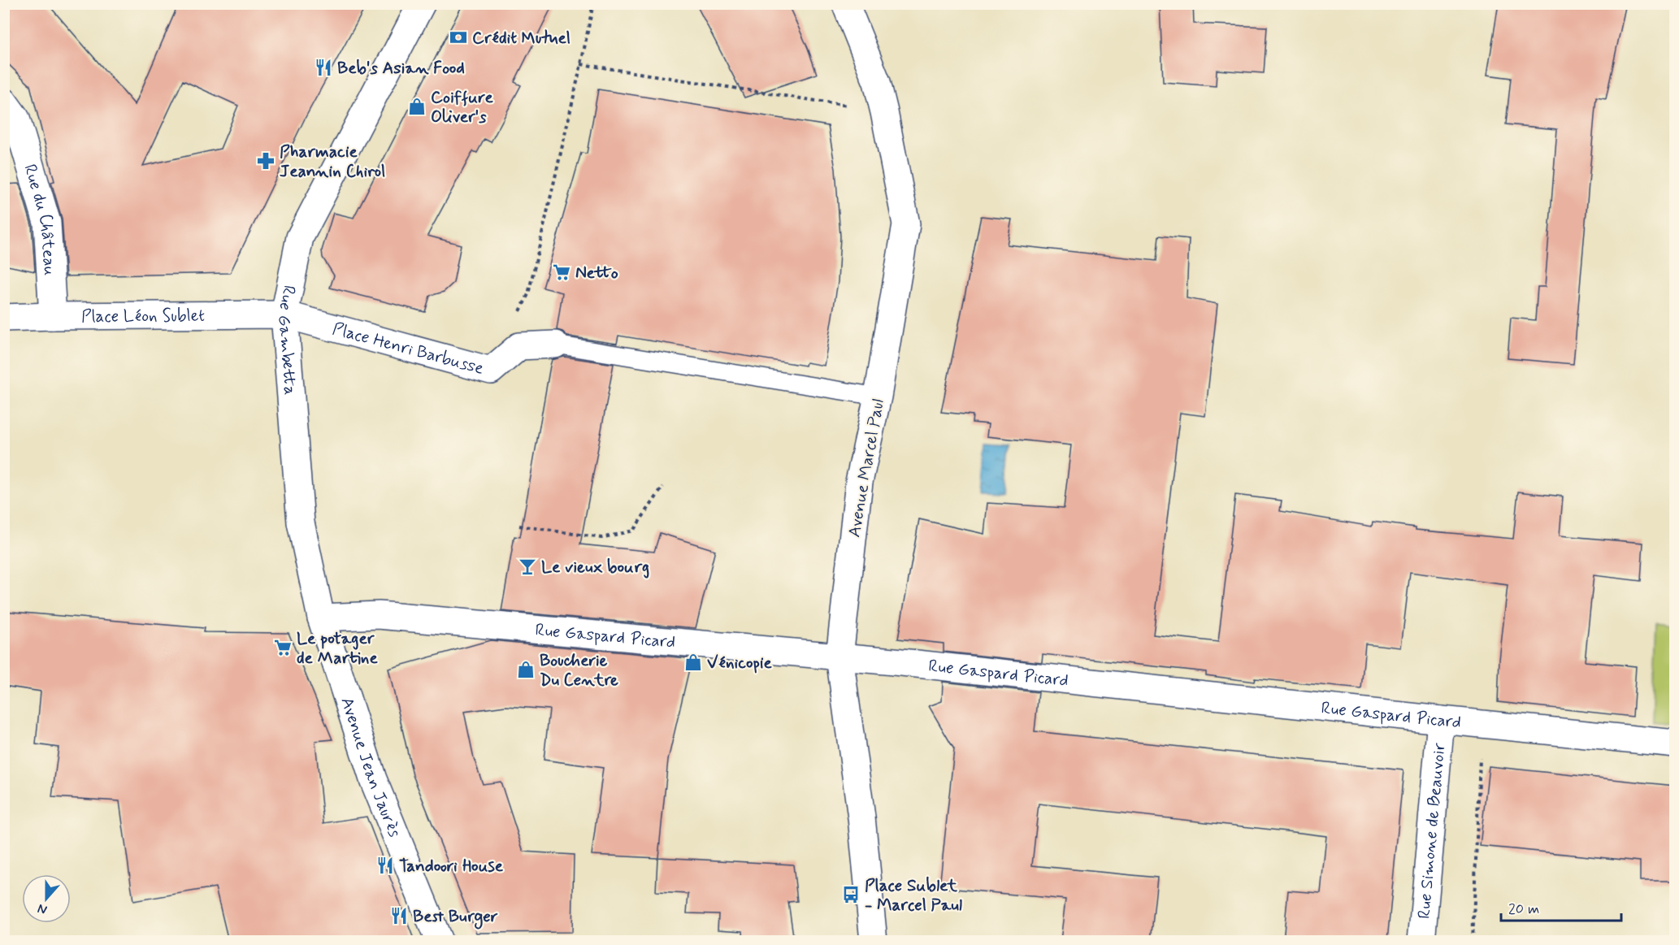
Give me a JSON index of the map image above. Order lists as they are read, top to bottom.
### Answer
{
  "streets": {
    "street": [
      "Rue du Château",
      "Place Léon Sublet",
      "Rue Gambetta",
      "Place Henri Barbusse",
      "Avenue Marcel Paul",
      "Rue Gaspard Picard",
      "Avenue Jean Jaurès",
      "Rue Simone de Beauvoir"
    ]
  },
  "crossings": [
    ["Rue du Château", "Place Léon Sublet"],
    ["Place Léon Sublet", "Rue Gambetta"],
    ["Place Léon Sublet", "Place Henri Barbusse"],
    ["Rue Gambetta", "Place Henri Barbusse"],
    ["Rue Gambetta", "Rue Gaspard Picard"],
    ["Rue Gambetta", "Avenue Jean Jaurès"],
    ["Avenue Marcel Paul", "Rue Gaspard Picard"],
    ["Rue Gaspard Picard", "Avenue Jean Jaurès"],
    ["Rue Gaspard Picard", "Rue Simone de Beauvoir"]
  ],
  "places": {
    "bank": ["Crédit Mutuel"],
    "restaurant": ["Beb's Asian Food", "Tandoori House", "Best Burger"],
    "shop": ["Coiffure Oliver's", "Vénicopie", "Boucherie Du Centre"],
    "pharmacy": ["Pharmacie Jeannin Chirol"],
    "supermarket": ["Netto", "Le potager de Martine"],
    "bar": ["Le vieux bourg"],
    "bus stop": ["Place Sublet - Marcel Paul"]
  },
  "scale_bar": "20 m",
  "north": "bottom"
}
